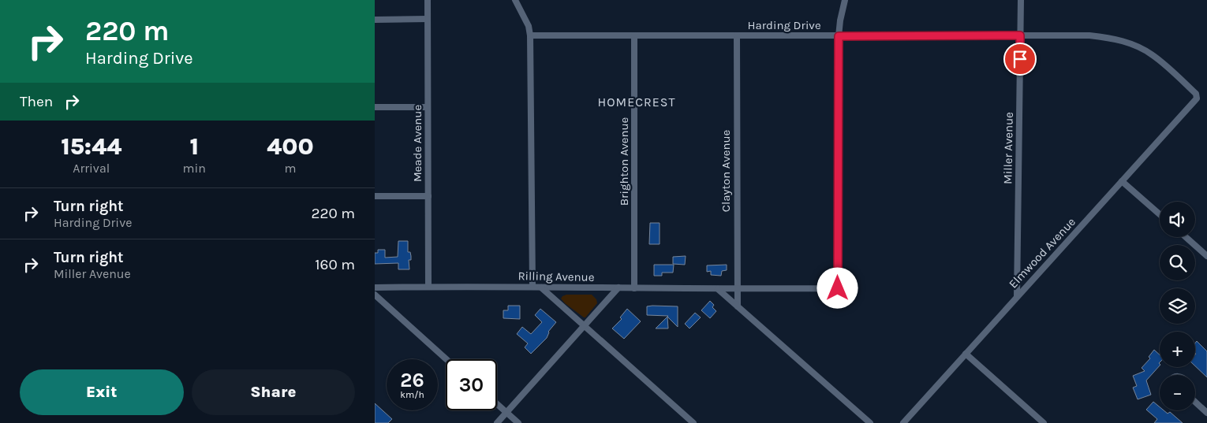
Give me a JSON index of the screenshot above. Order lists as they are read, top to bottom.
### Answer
{
  "streets": {
    "street": [
      "Harding Drive",
      "Meade Avenue",
      "Miller Avenue",
      "Brighton Avenue",
      "Clayton Avenue",
      "Elmwood Avenue",
      "Rilling Avenue"
    ]
  },
  "crossings": [
    ["Harding Drive", "Miller Avenue"],
    ["Harding Drive", "Brighton Avenue"],
    ["Harding Drive", "Clayton Avenue"],
    ["Harding Drive", "Elmwood Avenue"],
    ["Harding Drive", "Rilling Avenue"],
    ["Meade Avenue", "Rilling Avenue"],
    ["Miller Avenue", "Elmwood Avenue"],
    ["Brighton Avenue", "Rilling Avenue"],
    ["Clayton Avenue", "Rilling Avenue"]
  ],
  "districts": ["HOMECREST"],
  "page": {
    "turn": ["220 m", "Harding Drive"],
    "then": "Then",
    "eta": [
      "15:44",
      "Arrival",
      "1",
      "min",
      "400",
      "m"
    ],
    "list": [
      {
        "name": "Turn right",
        "note": "Harding Drive",
        "value": "220 m"
      },
      {
        "name": "Turn right",
        "note": "Miller Avenue",
        "value": "160 m"
      }
    ],
    "map_buttons": ["+", "−"],
    "speed": "26 km/h",
    "limit": "30",
    "buttons": ["Exit", "Share"]
  }
}
